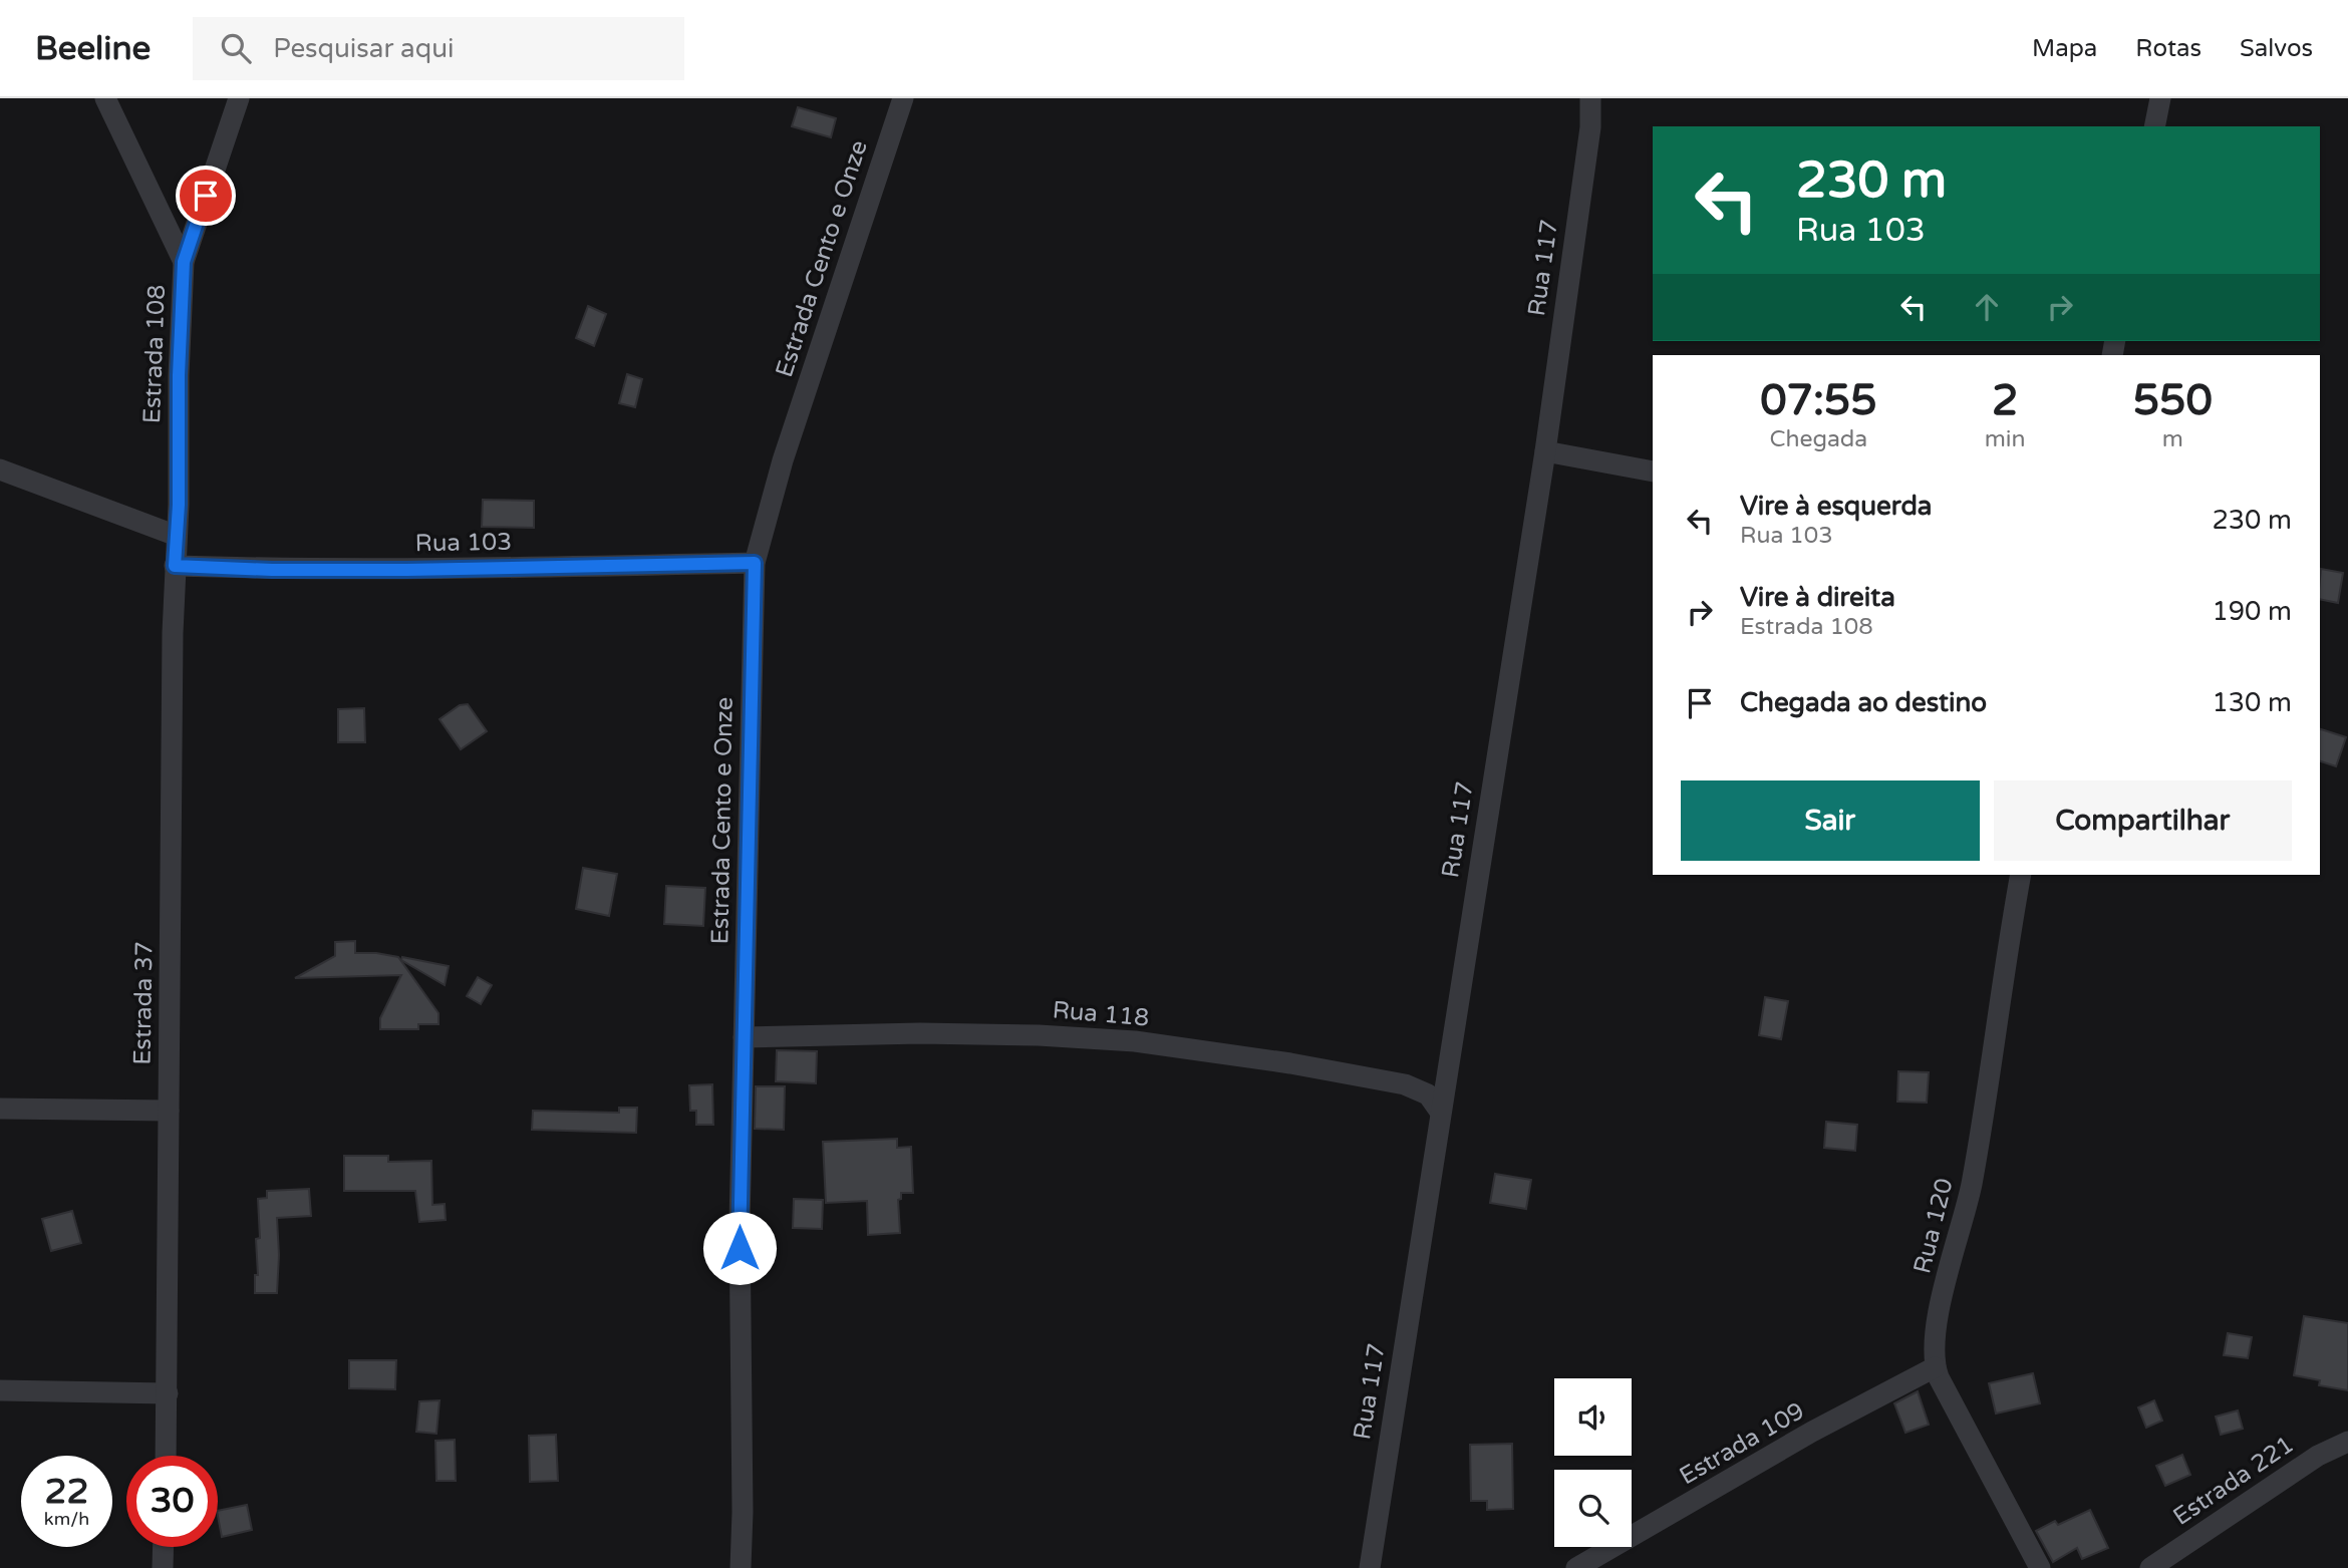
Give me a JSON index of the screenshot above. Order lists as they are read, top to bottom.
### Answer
{
  "streets": {
    "street": [
      "Estrada Cento e Onze",
      "Rua 117",
      "Estrada 108",
      "Rua 103",
      "Estrada 37",
      "Rua 118",
      "Rua 120",
      "Estrada 109",
      "Estrada 221"
    ]
  },
  "crossings": [
    ["Estrada Cento e Onze", "Rua 103"],
    ["Estrada Cento e Onze", "Rua 118"],
    ["Rua 117", "Rua 118"],
    ["Estrada 108", "Estrada 37"],
    ["Rua 103", "Estrada 37"],
    ["Rua 120", "Estrada 109"]
  ],
  "page": {
    "header": "Beeline",
    "search": "Pesquisar aqui",
    "nav": ["Mapa", "Rotas", "Salvos"],
    "turn": ["230 m", "Rua 103"],
    "eta": [
      "07:55",
      "Chegada",
      "2",
      "min",
      "550",
      "m"
    ],
    "list": [
      {
        "name": "Vire à esquerda",
        "note": "Rua 103",
        "value": "230 m"
      },
      {
        "name": "Vire à direita",
        "note": "Estrada 108",
        "value": "190 m"
      },
      {
        "name": "Chegada ao destino",
        "value": "130 m"
      }
    ],
    "buttons": ["Sair", "Compartilhar"],
    "speed": "22 km/h",
    "limit": "30"
  }
}
